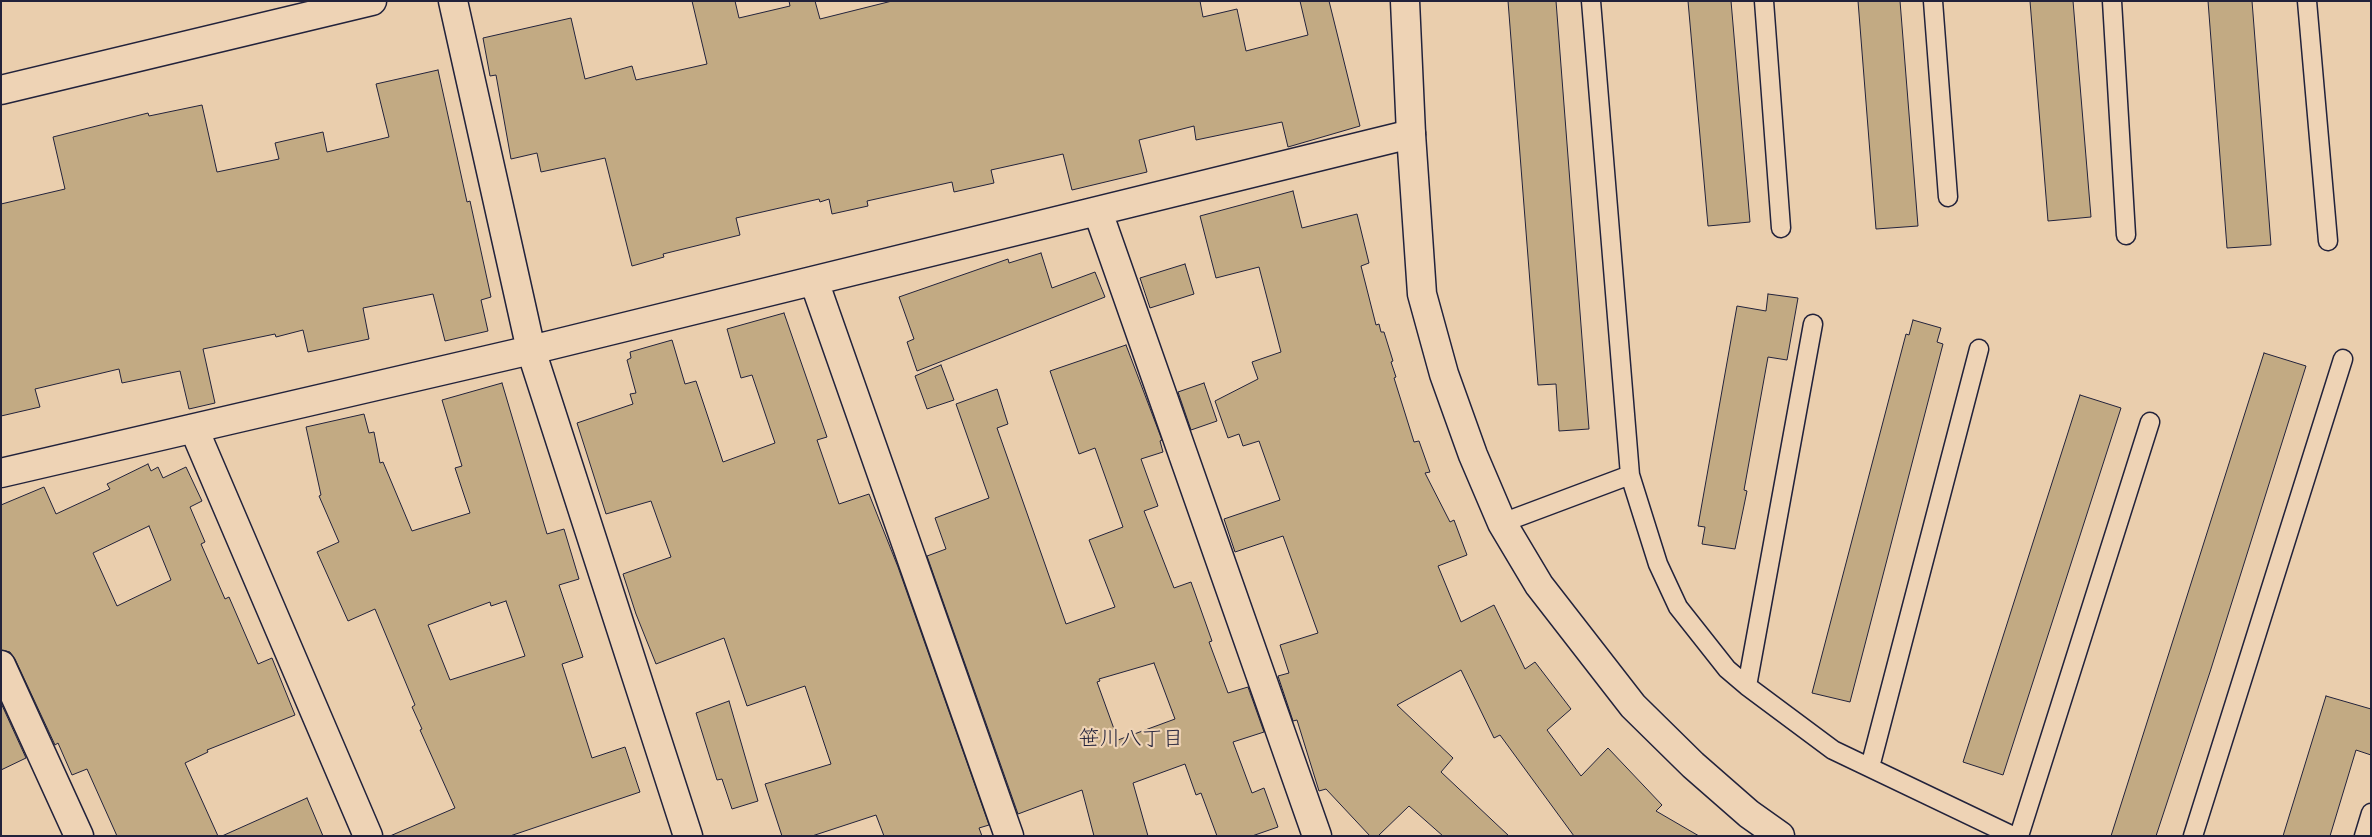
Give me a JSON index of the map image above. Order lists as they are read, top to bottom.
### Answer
{
  "districts": ["笹川八丁目"]
}
